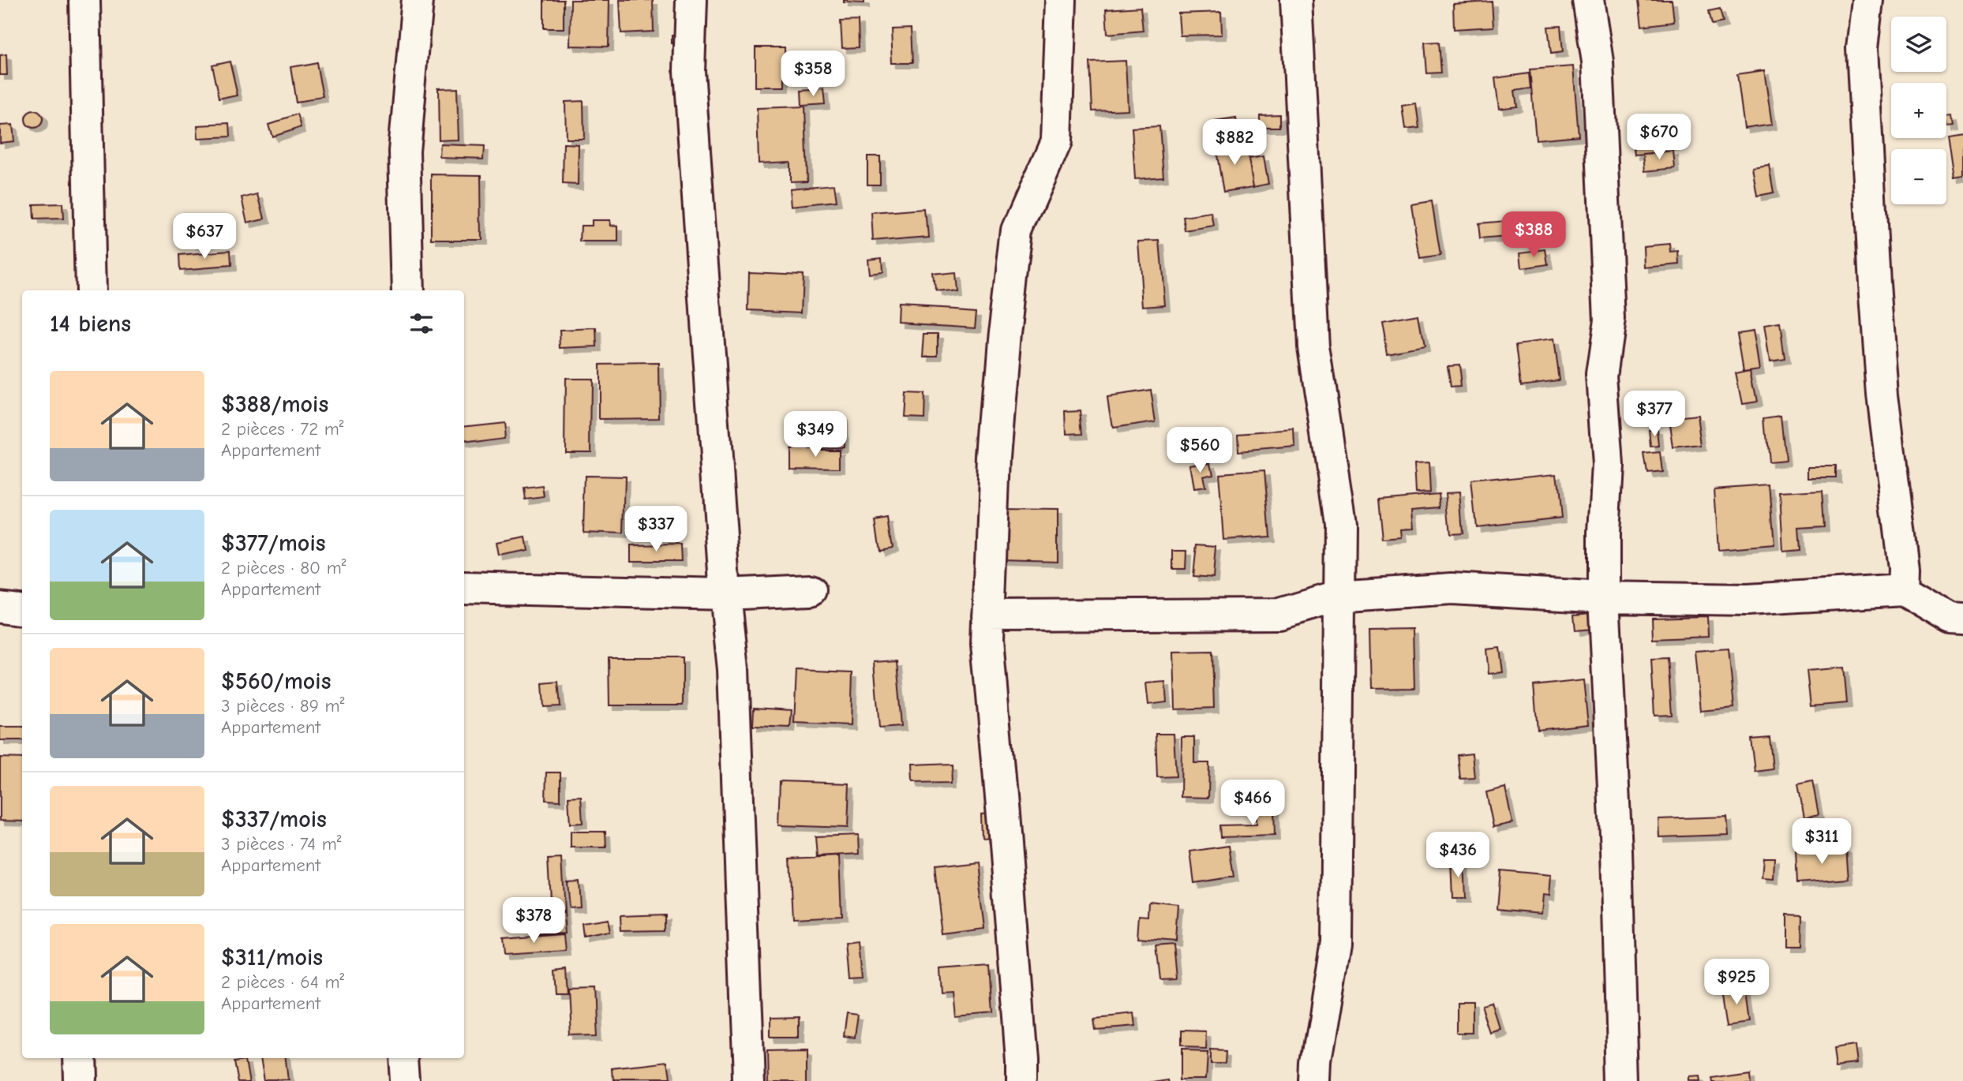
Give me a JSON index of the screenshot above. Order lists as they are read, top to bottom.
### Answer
{
  "page": {
    "map_buttons": ["+", "−"],
    "price": [
      "$358",
      "$670",
      "$882",
      "$388",
      "$637",
      "$377",
      "$349",
      "$560",
      "$337",
      "$466",
      "$311",
      "$436",
      "$378",
      "$925"
    ],
    "heading": "14 biens",
    "list": [
      {
        "name": "$388/mois",
        "note": "2 pièces · 72 m² · Appartement"
      },
      {
        "name": "$377/mois",
        "note": "2 pièces · 80 m² · Appartement"
      },
      {
        "name": "$560/mois",
        "note": "3 pièces · 89 m² · Appartement"
      },
      {
        "name": "$337/mois",
        "note": "3 pièces · 74 m² · Appartement"
      },
      {
        "name": "$311/mois",
        "note": "2 pièces · 64 m² · Appartement"
      }
    ]
  }
}
